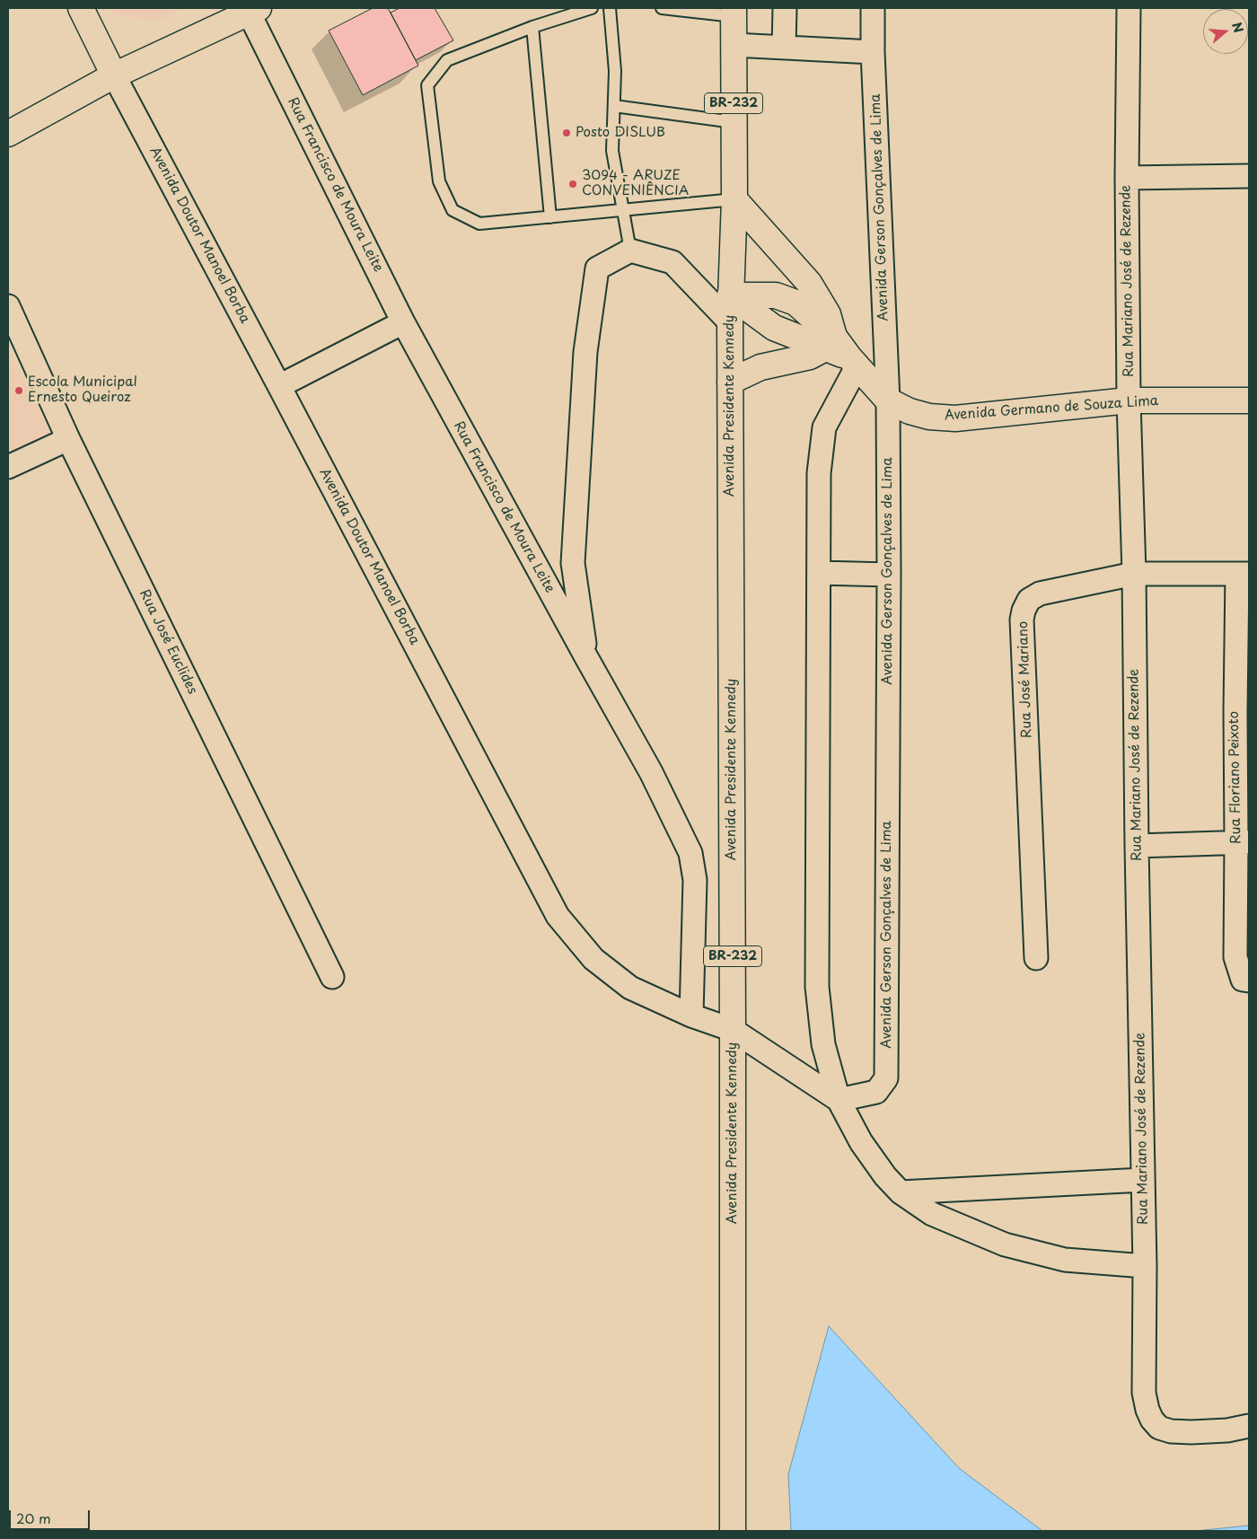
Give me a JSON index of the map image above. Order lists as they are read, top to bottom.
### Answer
{
  "streets": {
    "main road": [
      "BR-232",
      "Avenida Doutor Manoel Borba",
      "Avenida Presidente Kennedy",
      "Avenida Germano de Souza Lima"
    ],
    "street": [
      "Rua Francisco de Moura Leite",
      "Avenida Gerson Gonçalves de Lima",
      "Rua Mariano José de Rezende",
      "Rua José Euclides",
      "Rua José Mariano",
      "Rua Floriano Peixoto"
    ]
  },
  "crossings": [
    ["Rua Francisco de Moura Leite", "Avenida Doutor Manoel Borba"],
    ["Avenida Gerson Gonçalves de Lima", "Avenida Doutor Manoel Borba"],
    ["Avenida Gerson Gonçalves de Lima", "Avenida Germano de Souza Lima"],
    ["Avenida Doutor Manoel Borba", "Avenida Presidente Kennedy"],
    ["Rua Mariano José de Rezende", "Avenida Germano de Souza Lima"],
    ["Rua Mariano José de Rezende", "Rua José Mariano"],
    ["Avenida Presidente Kennedy", "Avenida Germano de Souza Lima"],
    ["Rua José Mariano", "Rua Floriano Peixoto"]
  ],
  "places": ["Posto DISLUB", "3094 - ARUZE CONVENIÊNCIA", "Escola Municipal Ernesto Queiroz"],
  "scale_bar": "20 m",
  "north": "right"
}
